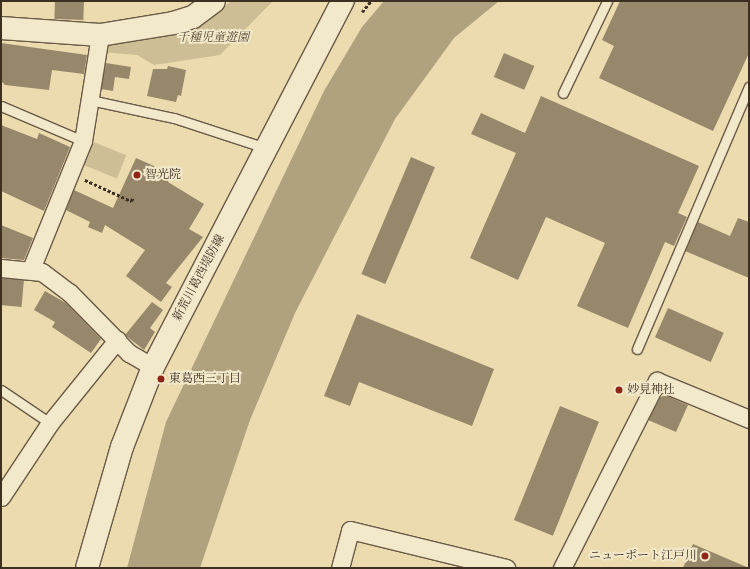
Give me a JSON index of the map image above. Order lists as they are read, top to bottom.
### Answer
{
  "streets": {
    "main road": ["新荒川葛西堤防線"]
  },
  "parks": ["千種児童遊園"],
  "places": [
    "智光院",
    "東葛西三丁目",
    "妙見神社",
    "ニューポート江戸川"
  ]
}
